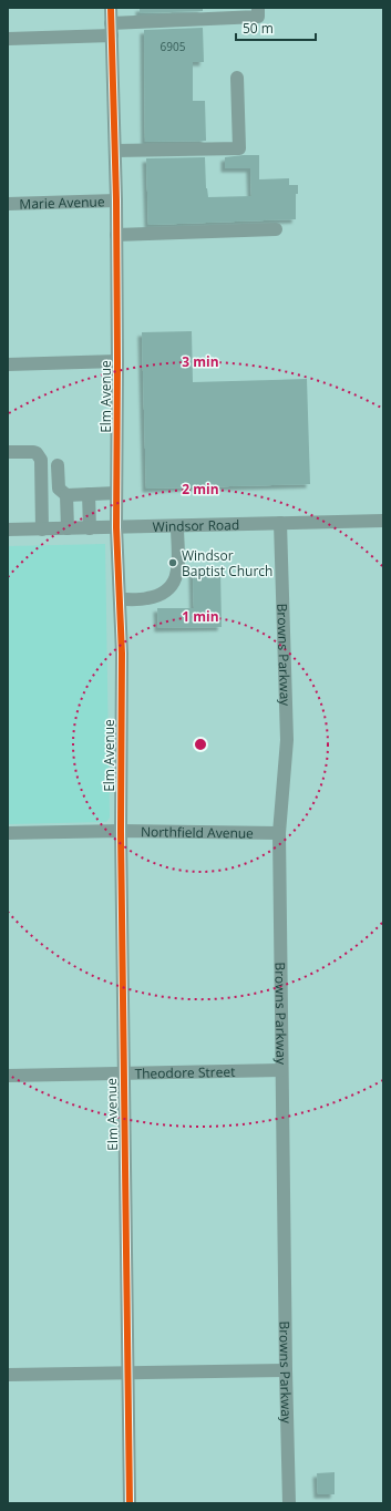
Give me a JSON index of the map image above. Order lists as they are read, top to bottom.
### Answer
{
  "streets": {
    "street": [
      "Marie Avenue",
      "Elm Avenue",
      "Windsor Road",
      "Browns Parkway",
      "Northfield Avenue",
      "Theodore Street"
    ]
  },
  "crossings": [
    ["Marie Avenue", "Elm Avenue"],
    ["Elm Avenue", "Windsor Road"],
    ["Elm Avenue", "Northfield Avenue"],
    ["Elm Avenue", "Theodore Street"],
    ["Windsor Road", "Browns Parkway"],
    ["Browns Parkway", "Northfield Avenue"],
    ["Browns Parkway", "Theodore Street"]
  ],
  "places": ["Windsor Baptist Church"],
  "house_numbers": ["6905"],
  "scale_bar": "50 m",
  "rings": ["3 min", "2 min", "1 min"]
}
